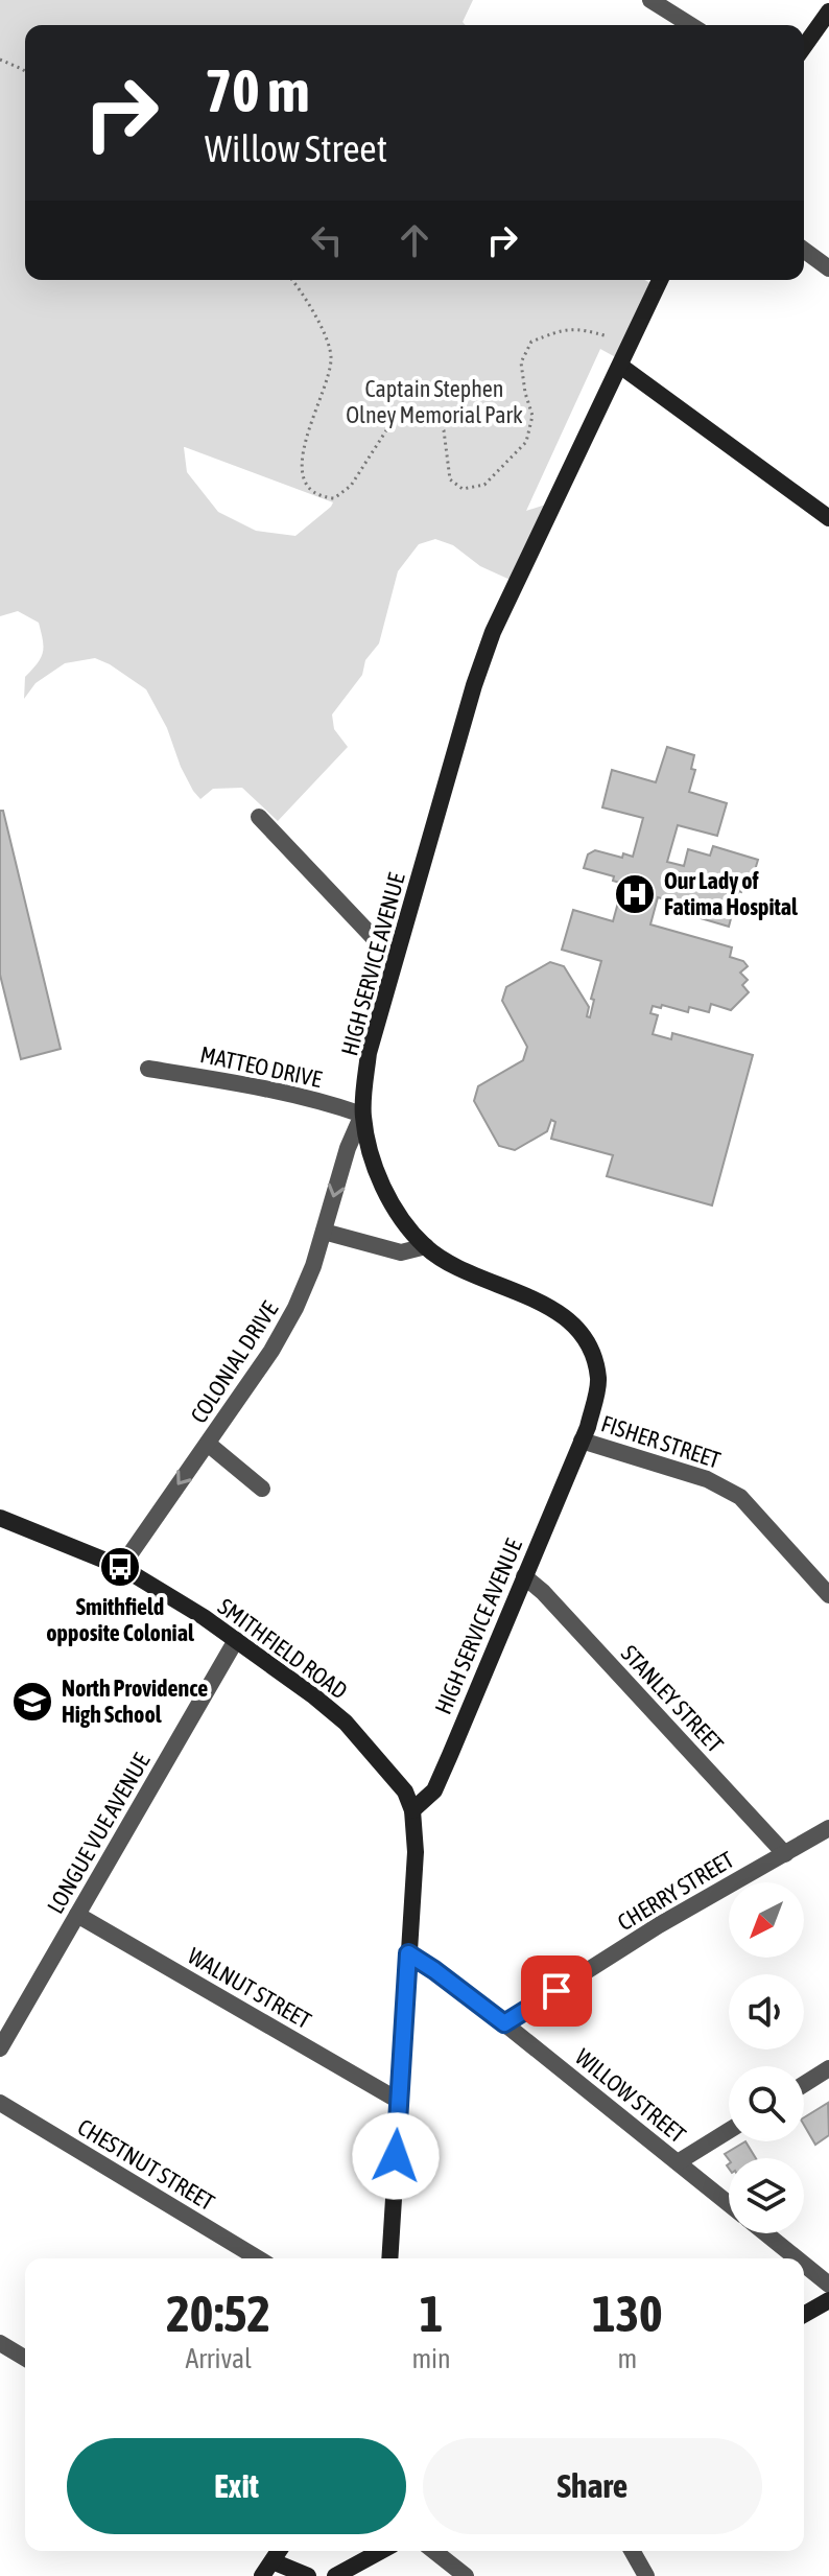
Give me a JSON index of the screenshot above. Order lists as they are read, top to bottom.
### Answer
{
  "streets": {
    "main road": ["HIGH SERVICE AVENUE", "SMITHFIELD ROAD"],
    "street": [
      "MATTEO DRIVE",
      "COLONIAL DRIVE",
      "FISHER STREET",
      "STANLEY STREET",
      "LONGUE VUE AVENUE",
      "CHERRY STREET",
      "WALNUT STREET",
      "WILLOW STREET",
      "CHESTNUT STREET"
    ]
  },
  "crossings": [
    ["HIGH SERVICE AVENUE", "MATTEO DRIVE"],
    ["HIGH SERVICE AVENUE", "COLONIAL DRIVE"],
    ["HIGH SERVICE AVENUE", "FISHER STREET"],
    ["HIGH SERVICE AVENUE", "SMITHFIELD ROAD"],
    ["HIGH SERVICE AVENUE", "STANLEY STREET"],
    ["MATTEO DRIVE", "COLONIAL DRIVE"],
    ["COLONIAL DRIVE", "SMITHFIELD ROAD"],
    ["SMITHFIELD ROAD", "LONGUE VUE AVENUE"],
    ["SMITHFIELD ROAD", "WALNUT STREET"],
    ["SMITHFIELD ROAD", "WILLOW STREET"],
    ["STANLEY STREET", "CHERRY STREET"],
    ["LONGUE VUE AVENUE", "WALNUT STREET"],
    ["CHERRY STREET", "WILLOW STREET"]
  ],
  "one_way": ["COLONIAL DRIVE"],
  "parks": ["Captain Stephen Olney Memorial Park"],
  "places": {
    "hospital": ["Our Lady of Fatima Hospital"],
    "bus stop": ["Smithfield opposite Colonial"],
    "school or university": ["North Providence High School"]
  },
  "north": "bottom left",
  "page": {
    "turn": ["70 m", "Willow Street"],
    "eta": [
      "20:52",
      "Arrival",
      "1",
      "min",
      "130",
      "m"
    ],
    "buttons": ["Exit", "Share"]
  }
}
